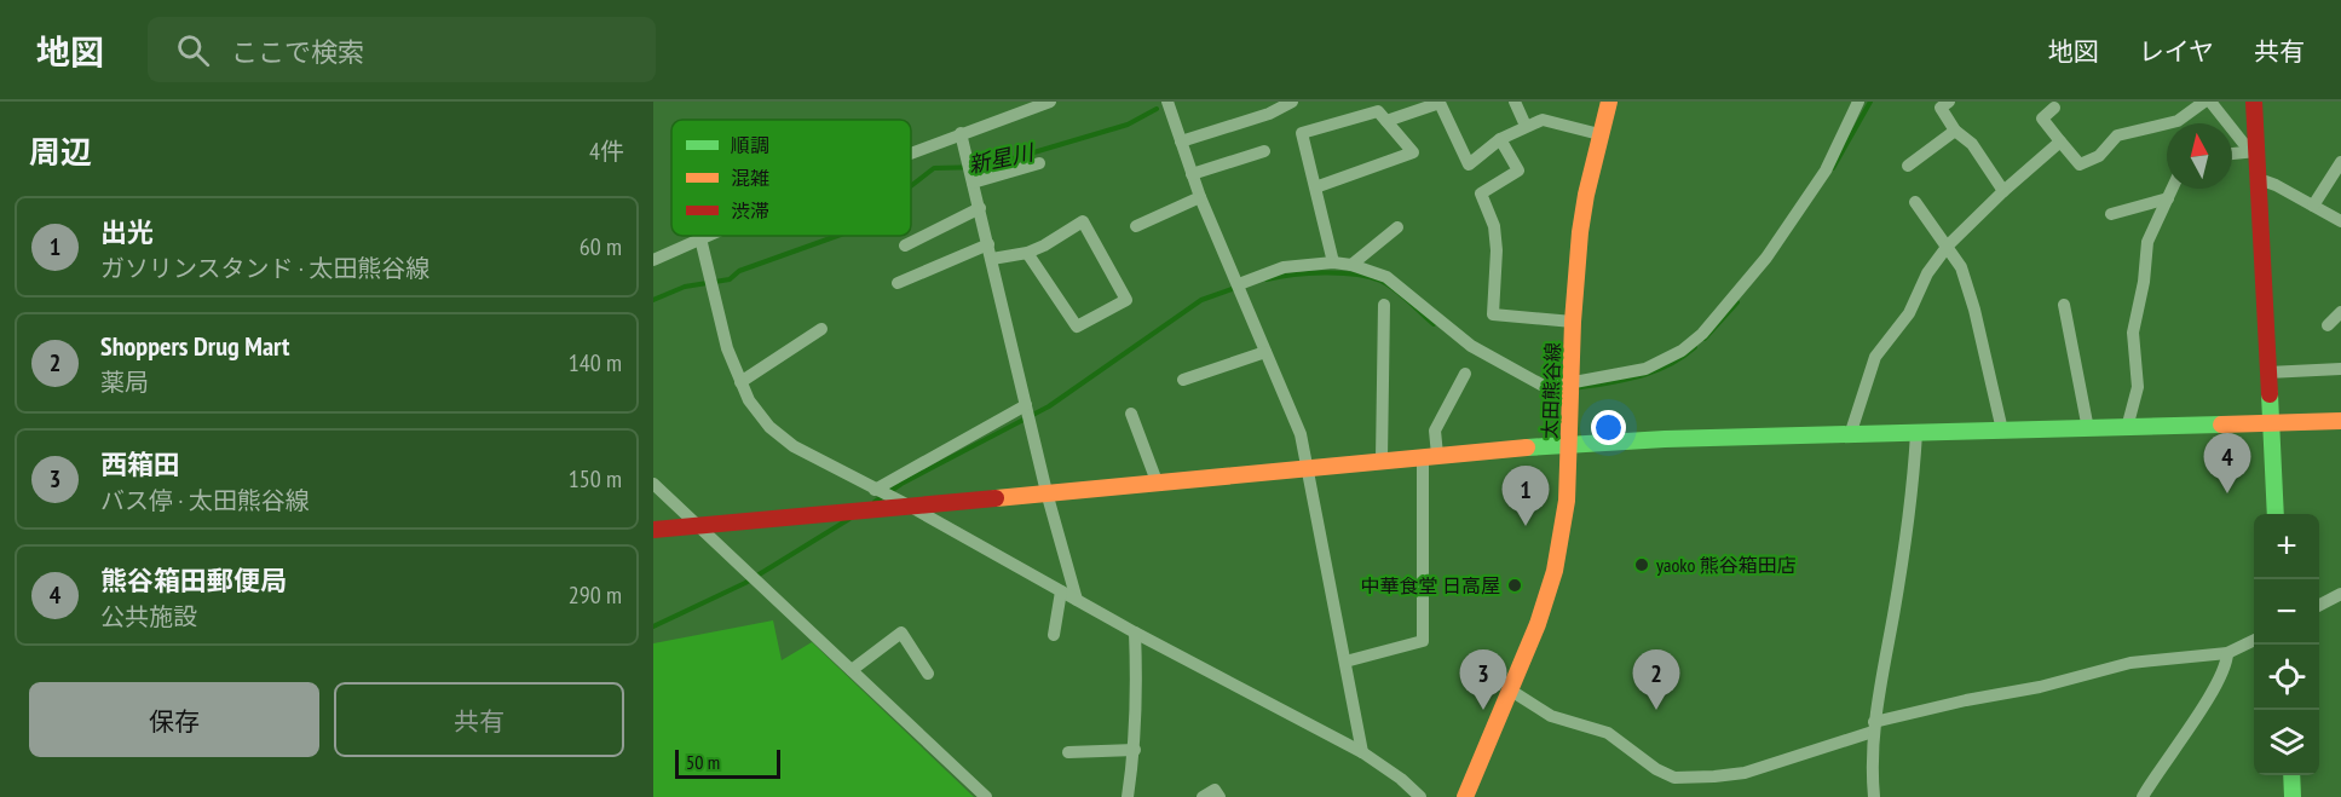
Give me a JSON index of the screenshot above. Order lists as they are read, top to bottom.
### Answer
{
  "streets": {
    "street": ["太田熊谷線"]
  },
  "water": ["新星川"],
  "places": ["yaoko 熊谷箱田店", "中華食堂 日高屋"],
  "legend": ["順調", "混雑", "渋滞"],
  "scale_bar": "50 m",
  "north": "top",
  "page": {
    "header": "地図",
    "search": "ここで検索",
    "nav": ["地図", "レイヤ", "共有"],
    "heading": ["周辺", "4件"],
    "list": [
      {
        "mark": "1",
        "name": "出光",
        "note": "ガソリンスタンド · 太田熊谷線",
        "value": "60 m"
      },
      {
        "mark": "2",
        "name": "Shoppers Drug Mart",
        "note": "薬局",
        "value": "140 m"
      },
      {
        "mark": "3",
        "name": "西箱田",
        "note": "バス停 · 太田熊谷線",
        "value": "150 m"
      },
      {
        "mark": "4",
        "name": "熊谷箱田郵便局",
        "note": "公共施設",
        "value": "290 m"
      }
    ],
    "pins": [
      "4",
      "1",
      "2",
      "3"
    ],
    "map_buttons": ["+", "−"],
    "buttons": ["保存", "共有"],
    "scale": "50 m"
  }
}
